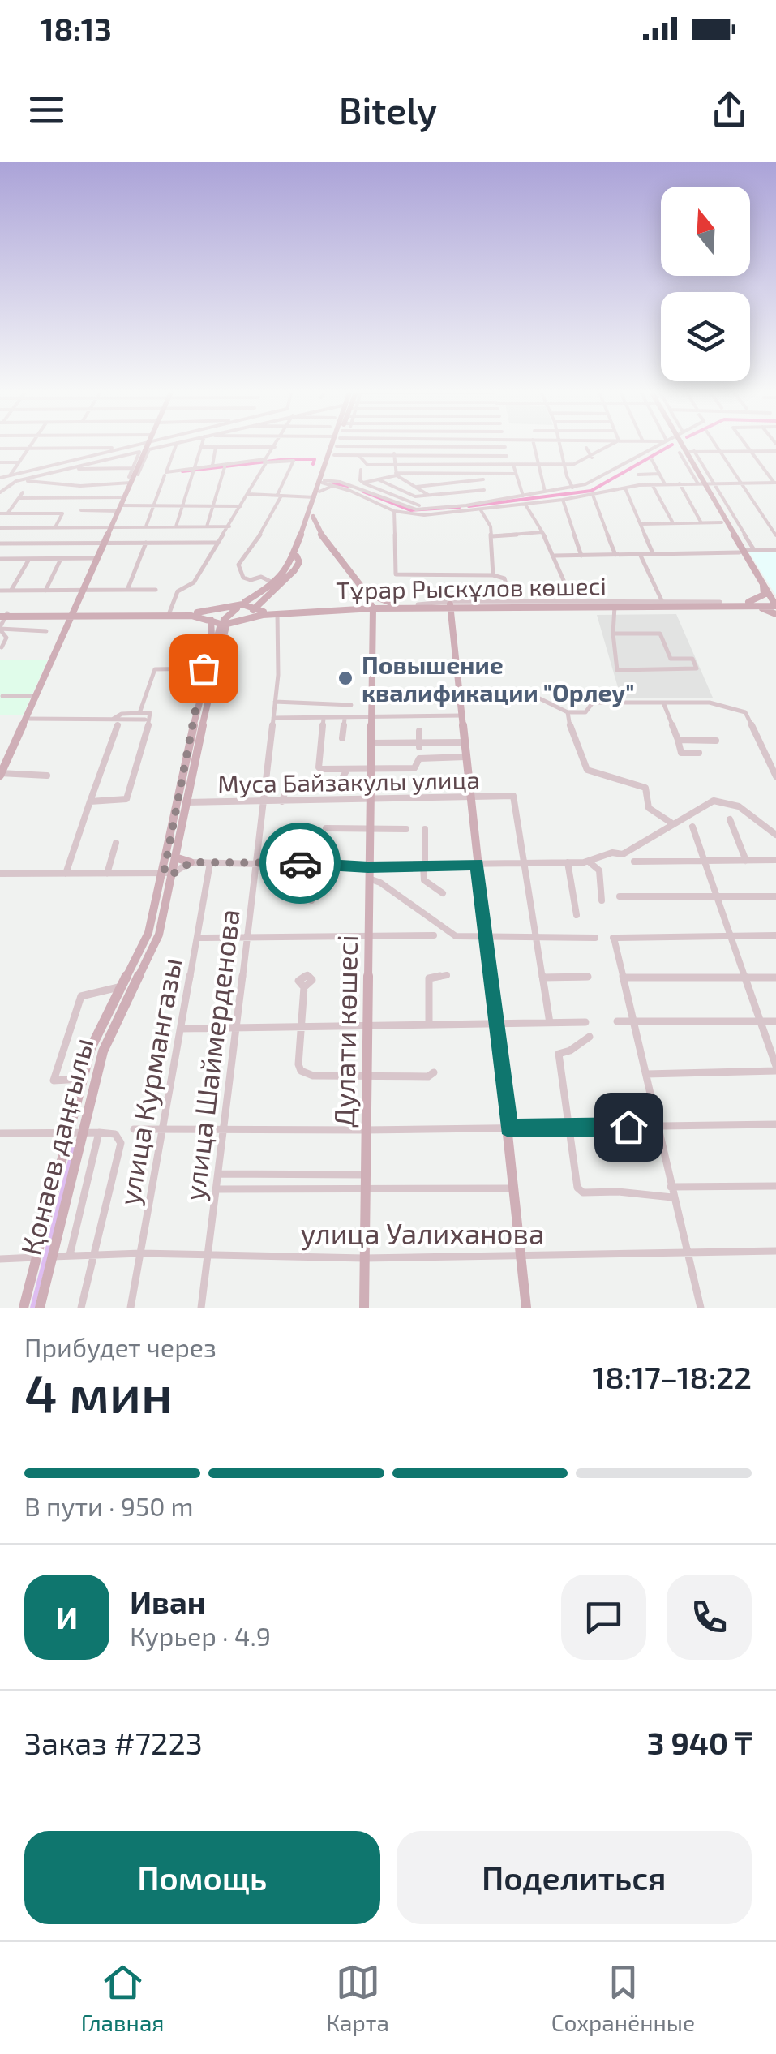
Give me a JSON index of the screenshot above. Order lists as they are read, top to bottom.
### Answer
{
  "streets": {
    "main road": ["Тұрар Рыскұлов көшесі", "Дулати көшесі", "Қонаев даңғылы"],
    "street": [
      "Муса Байзакулы улица",
      "улица Шаймерденова",
      "улица Курмангазы",
      "улица Уалиханова"
    ]
  },
  "crossings": [
    ["Тұрар Рыскұлов көшесі", "Дулати көшесі"],
    ["Муса Байзакулы улица", "Дулати көшесі"],
    ["Муса Байзакулы улица", "улица Шаймерденова"],
    ["Муса Байзакулы улица", "Қонаев даңғылы"],
    ["Дулати көшесі", "улица Уалиханова"],
    ["улица Шаймерденова", "улица Уалиханова"],
    ["улица Курмангазы", "улица Уалиханова"],
    ["Қонаев даңғылы", "улица Уалиханова"]
  ],
  "places": ["Повышение квалификации \"Орлеу\""],
  "north": "top",
  "page": {
    "status": "18:13",
    "header": "Bitely",
    "heading": ["4 мин", "Прибудет через", "18:17–18:22"],
    "panel": [
      "Иван",
      "Курьер · 4.9",
      "Заказ #7223",
      "3 940 ₸"
    ],
    "bar": "В пути · 950 m",
    "round": "И",
    "buttons": ["Помощь", "Поделиться"],
    "tabs": ["Главная", "Карта", "Сохранённые"]
  }
}
